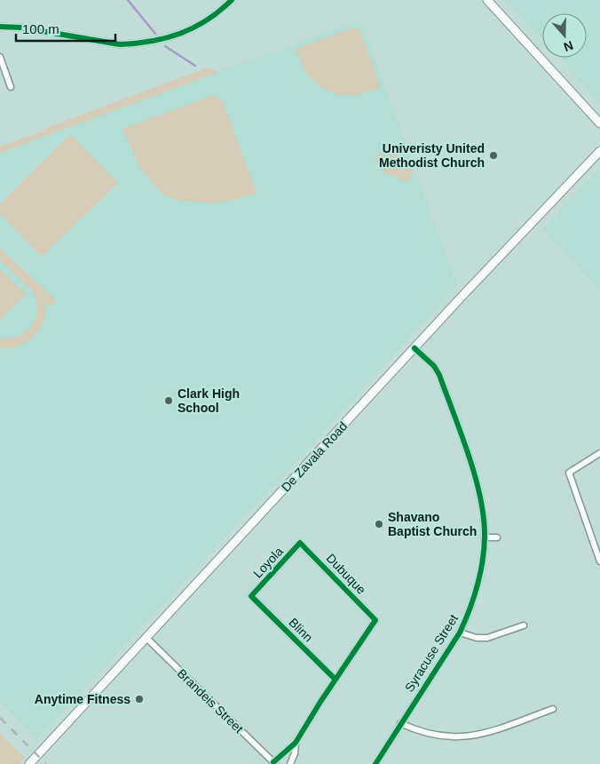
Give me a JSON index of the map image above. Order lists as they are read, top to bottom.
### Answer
{
  "streets": {
    "main road": ["De Zavala Road"],
    "street": [
      "Loyola",
      "Dubuque",
      "Blinn",
      "Syracuse Street",
      "Brandeis Street"
    ]
  },
  "crossings": [
    ["De Zavala Road", "Syracuse Street"],
    ["De Zavala Road", "Brandeis Street"],
    ["Loyola", "Dubuque"],
    ["Loyola", "Blinn"],
    ["Dubuque", "Blinn"]
  ],
  "places": [
    "Univeristy United Methodist Church",
    "Clark High School",
    "Shavano Baptist Church",
    "Anytime Fitness"
  ],
  "scale_bar": "100 m",
  "north": "bottom"
}
